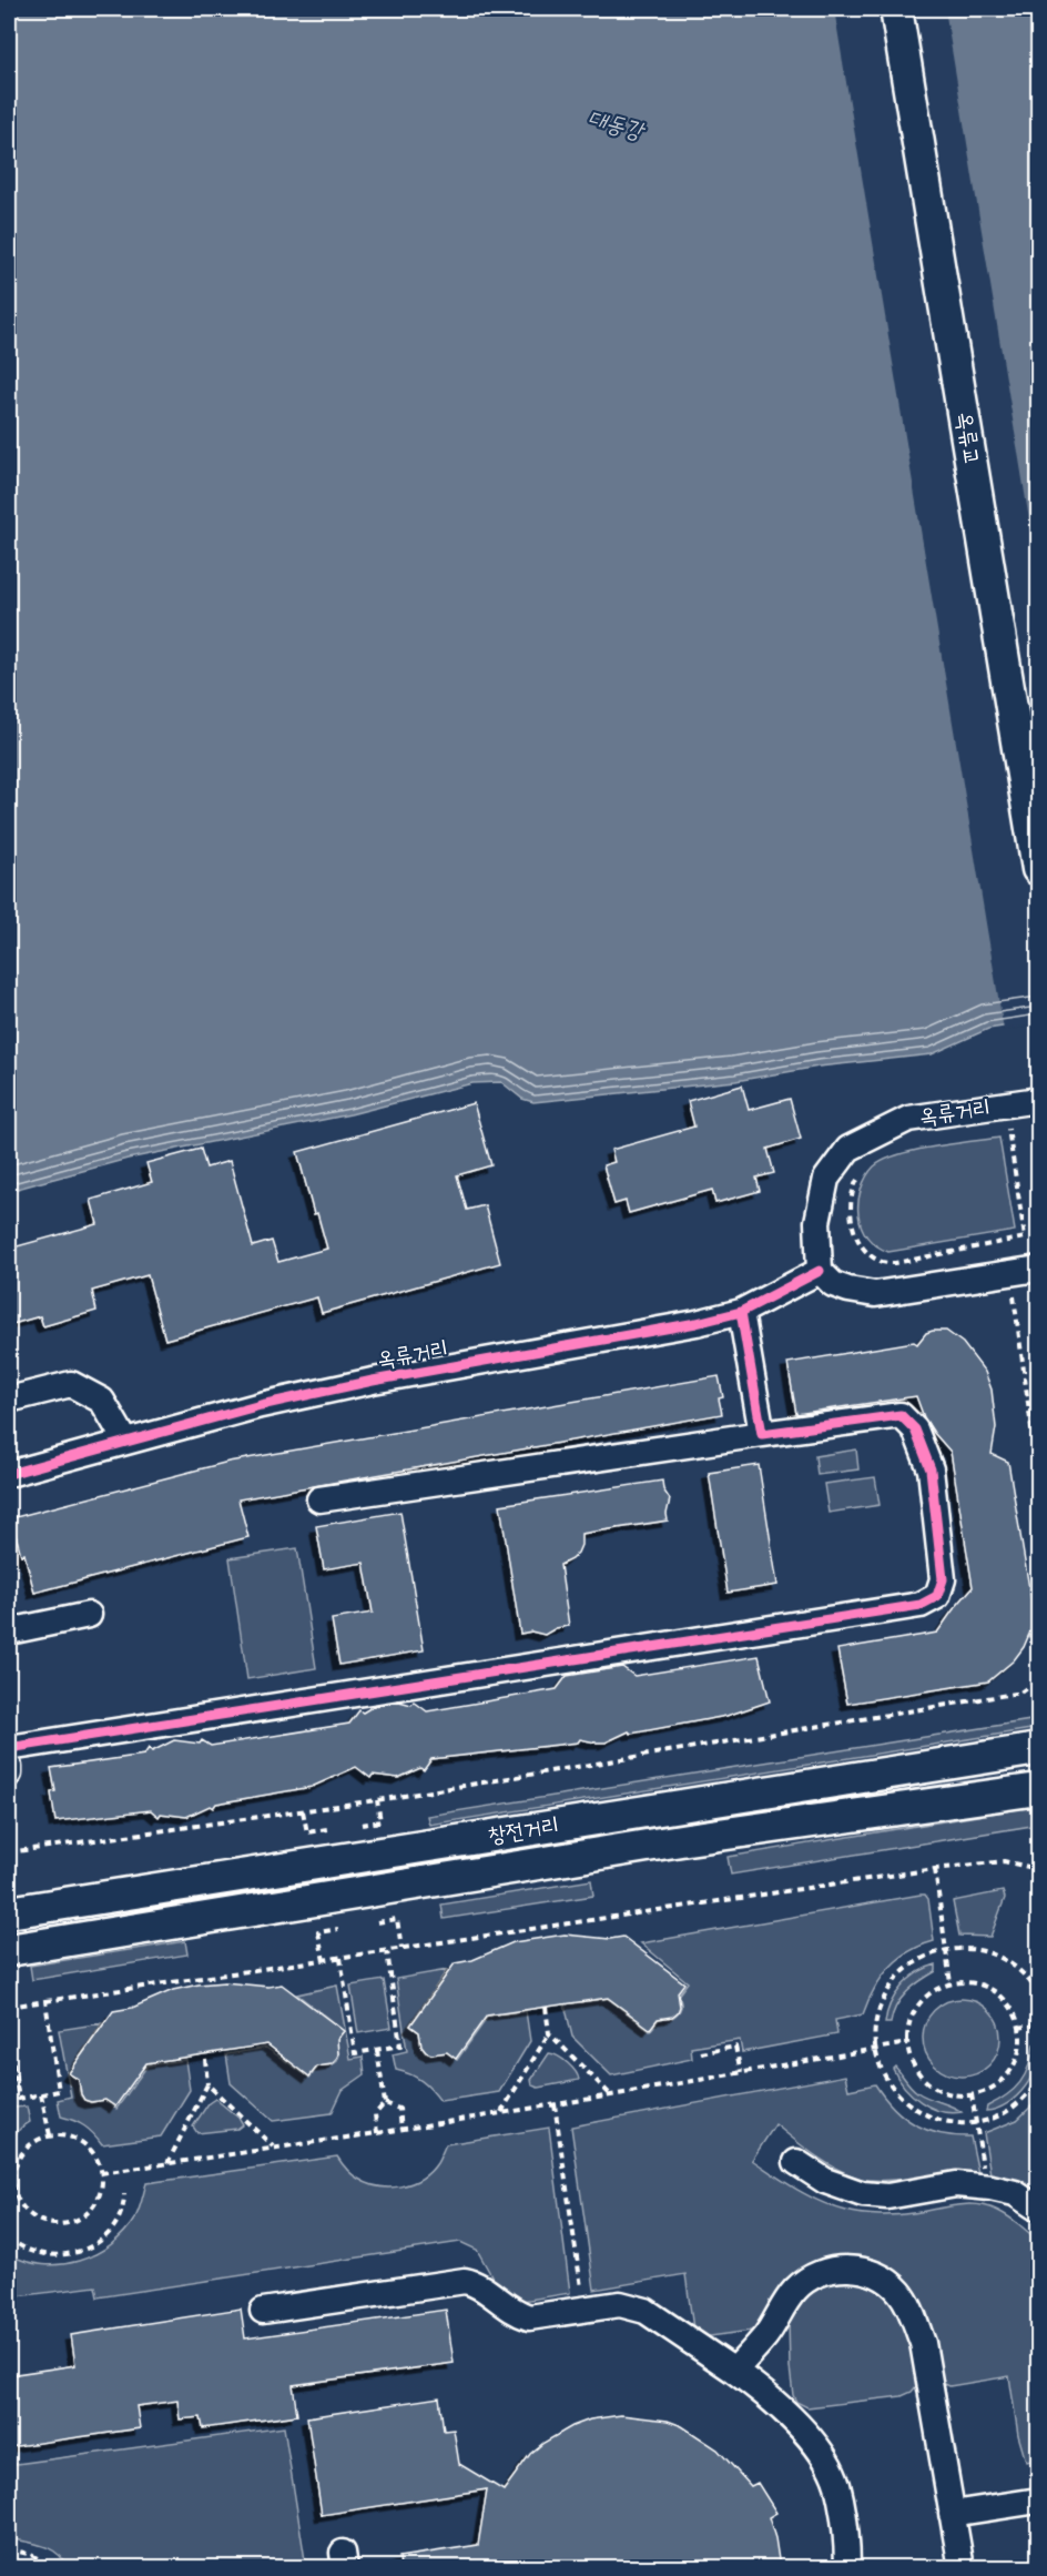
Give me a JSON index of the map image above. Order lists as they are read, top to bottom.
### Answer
{
  "streets": {
    "main road": ["옥류교", "창전거리"],
    "street": ["옥류거리"]
  },
  "water": ["대동강"]
}
